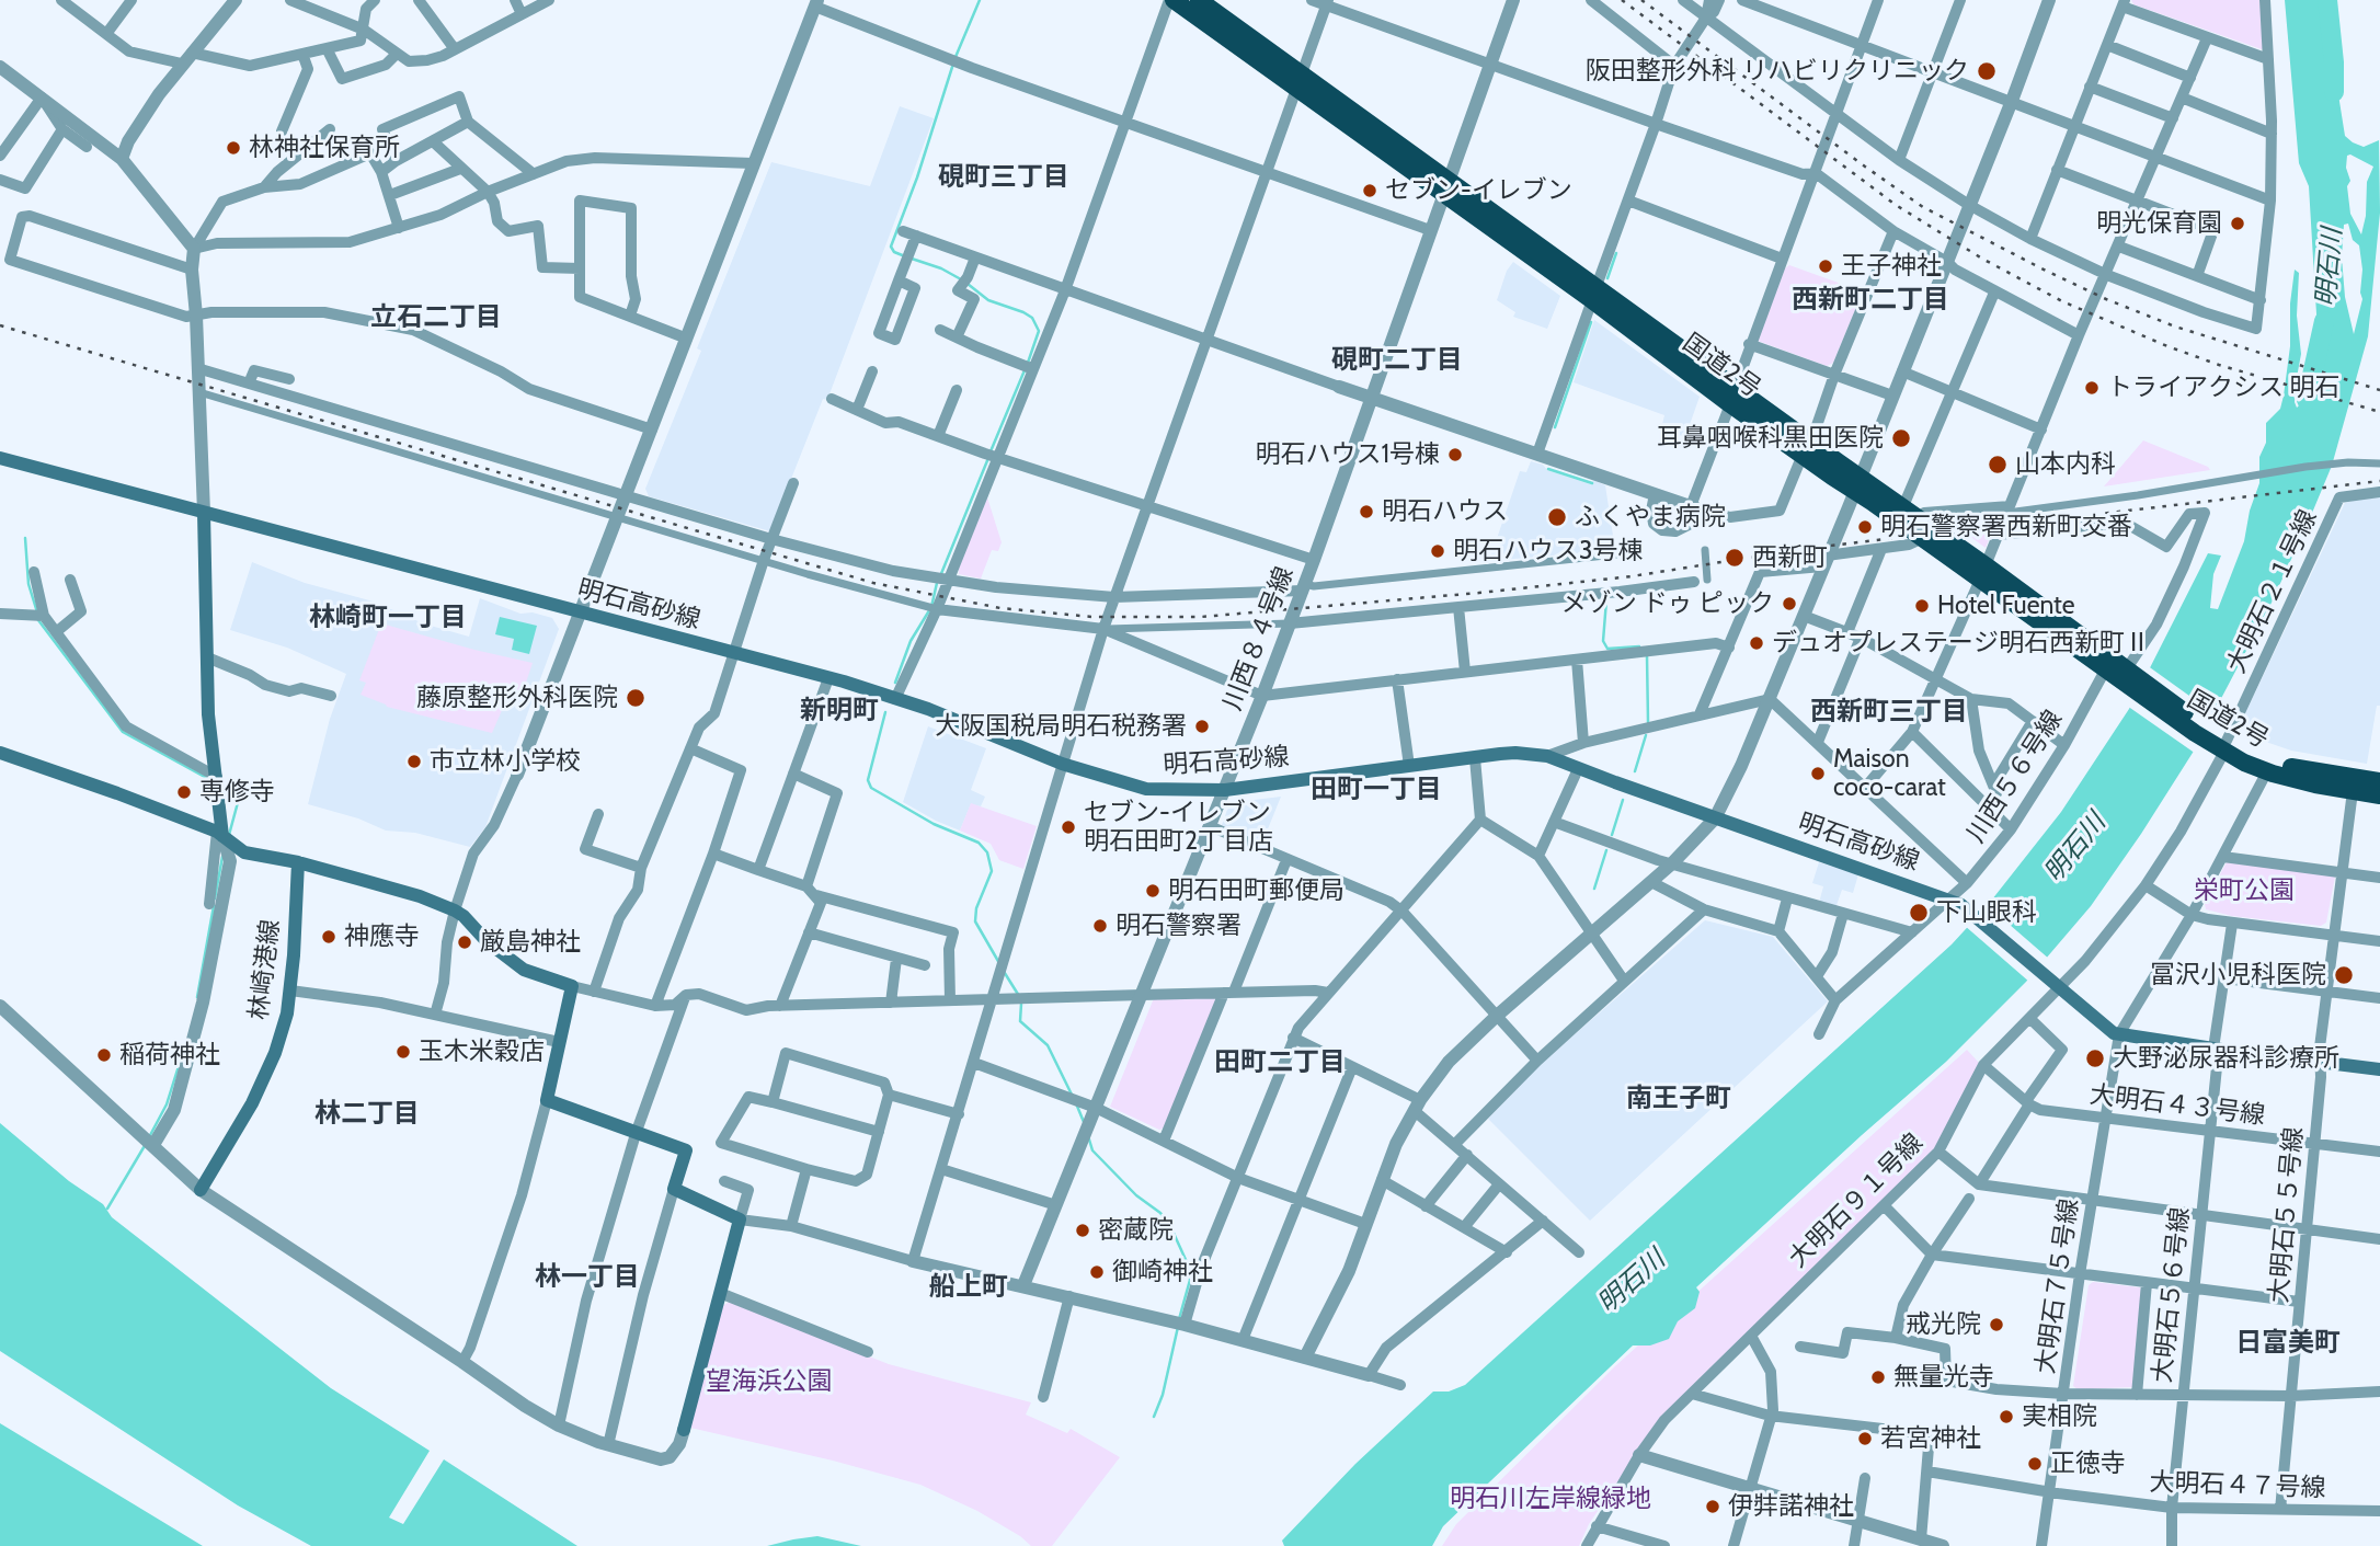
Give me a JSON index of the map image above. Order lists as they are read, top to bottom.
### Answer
{
  "streets": {
    "highway": ["国道2号"],
    "main road": ["明石高砂線", "林崎港線"],
    "street": [
      "大明石２１号線",
      "川西８４号線",
      "川西５６号線",
      "大明石４３号線",
      "大明石９１号線",
      "大明石５５号線",
      "大明石７５号線",
      "大明石５６号線",
      "大明石４７号線"
    ]
  },
  "crossings": [
    ["国道2号", "大明石２１号線"],
    ["国道2号", "川西８４号線"],
    ["国道2号", "川西５６号線"],
    ["国道2号", "大明石９１号線"],
    ["国道2号", "大明石５５号線"],
    ["大明石２１号線", "大明石９１号線"],
    ["明石高砂線", "川西８４号線"],
    ["明石高砂線", "川西５６号線"],
    ["明石高砂線", "林崎港線"],
    ["明石高砂線", "大明石９１号線"],
    ["明石高砂線", "大明石５５号線"],
    ["明石高砂線", "大明石７５号線"],
    ["明石高砂線", "大明石５６号線"],
    ["大明石４３号線", "大明石９１号線"],
    ["大明石４３号線", "大明石５５号線"],
    ["大明石４３号線", "大明石７５号線"],
    ["大明石４３号線", "大明石５６号線"],
    ["大明石５５号線", "大明石４７号線"],
    ["大明石７５号線", "大明石４７号線"],
    ["大明石５６号線", "大明石４７号線"]
  ],
  "districts": [
    "硯町三丁目",
    "西新町二丁目",
    "立石二丁目",
    "硯町二丁目",
    "林崎町一丁目",
    "新明町",
    "西新町三丁目",
    "田町一丁目",
    "田町二丁目",
    "南王子町",
    "林二丁目",
    "林一丁目",
    "船上町",
    "日富美町"
  ],
  "water": ["明石川"],
  "parks": ["栄町公園", "望海浜公園", "明石川左岸線緑地"],
  "places": [
    "阪田整形外科 リハビリクリニック",
    "林神社保育所",
    "セブン-イレブン",
    "明光保育園",
    "王子神社",
    "トライアクシス 明石",
    "耳鼻咽喉科黒田医院",
    "明石ハウス1号棟",
    "山本内科",
    "明石ハウス",
    "ふくやま病院",
    "明石警察署西新町交番",
    "明石ハウス3号棟",
    "西新町",
    "メゾン ドゥ ピック",
    "Hotel Fuente",
    "デュオプレステージ明石西新町Ⅱ",
    "藤原整形外科医院",
    "大阪国税局明石税務署",
    "市立林小学校",
    "Maison coco-carat",
    "専修寺",
    "セブン-イレブン 明石田町2丁目店",
    "明石田町郵便局",
    "下山眼科",
    "明石警察署",
    "神應寺",
    "厳島神社",
    "冨沢小児科医院",
    "玉木米穀店",
    "稲荷神社",
    "大野泌尿器科診療所",
    "密蔵院",
    "御崎神社",
    "戒光院",
    "無量光寺",
    "実相院",
    "若宮神社",
    "正徳寺",
    "伊弉諾神社"
  ]
}
